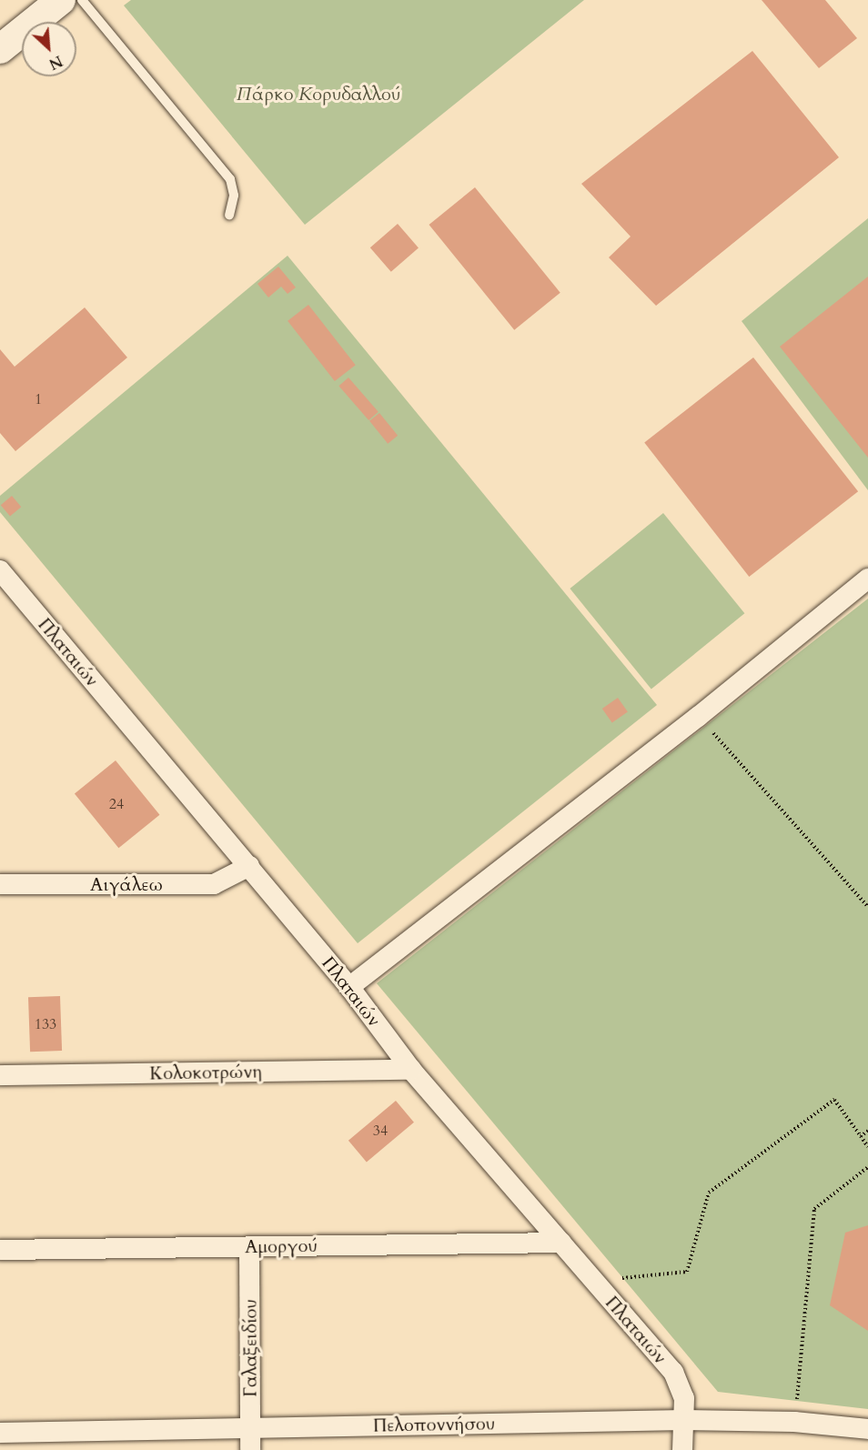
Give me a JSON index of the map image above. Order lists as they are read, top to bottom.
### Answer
{
  "streets": {
    "street": [
      "Πλαταιών",
      "Αιγάλεω",
      "Κολοκοτρώνη",
      "Αμοργού",
      "Γαλαξειδίου",
      "Πελοποννήσου"
    ]
  },
  "crossings": [
    ["Πλαταιών", "Αιγάλεω"],
    ["Πλαταιών", "Κολοκοτρώνη"],
    ["Πλαταιών", "Αμοργού"],
    ["Πλαταιών", "Πελοποννήσου"],
    ["Αμοργού", "Γαλαξειδίου"],
    ["Γαλαξειδίου", "Πελοποννήσου"]
  ],
  "parks": ["Πάρκο Κορυδαλλού"],
  "house_numbers": [
    "1",
    "24",
    "133",
    "34"
  ],
  "north": "bottom right"
}
